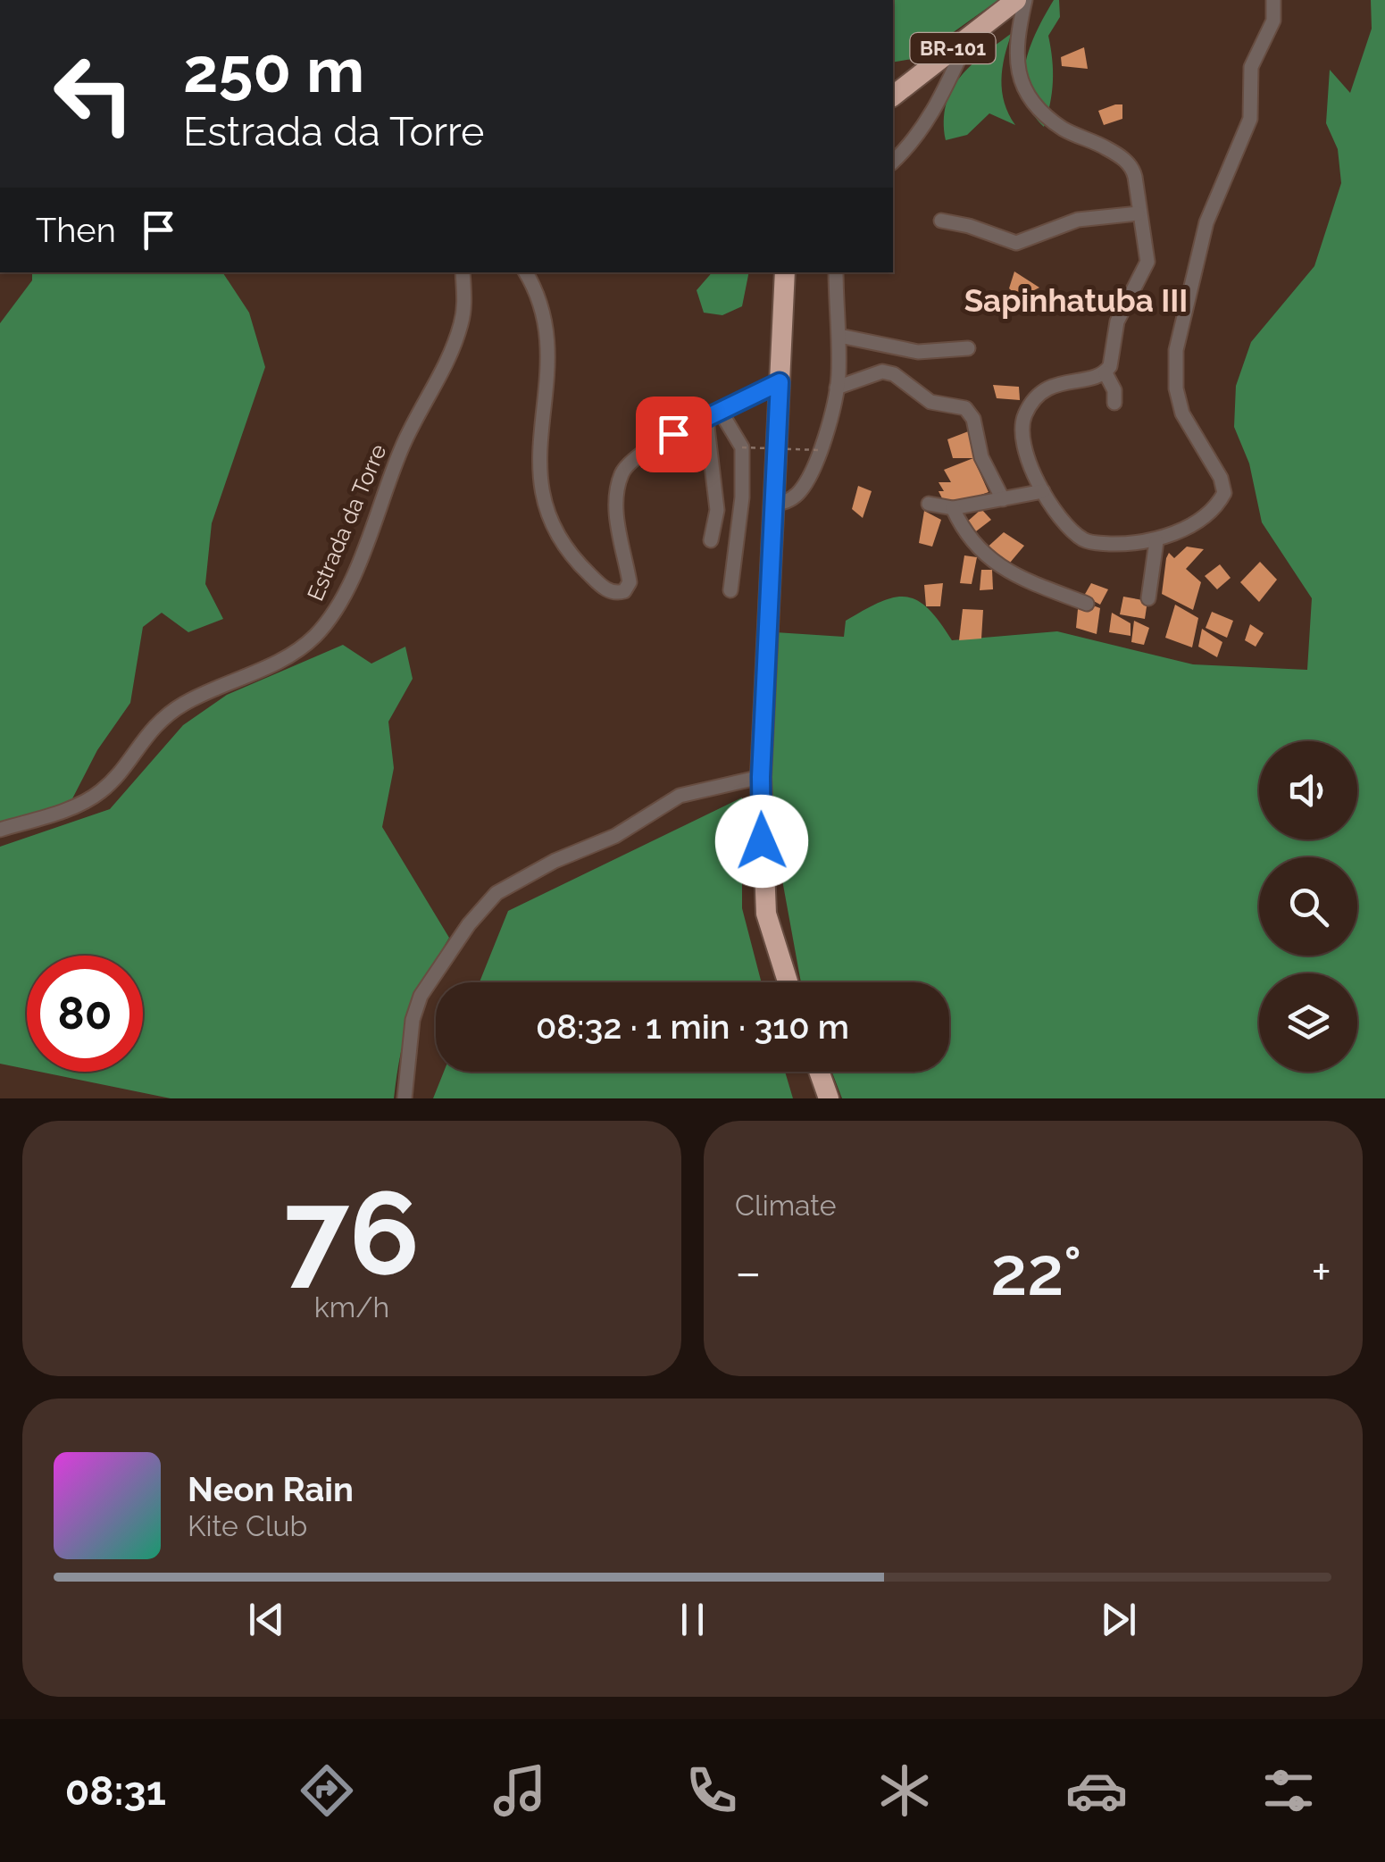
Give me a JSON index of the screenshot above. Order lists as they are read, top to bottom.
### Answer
{
  "streets": {
    "highway": ["BR-101"],
    "street": ["Estrada da Torre"]
  },
  "districts": ["Sapinhatuba III"],
  "page": {
    "turn": ["250 m", "Estrada da Torre"],
    "then": "Then",
    "limit": "80",
    "trip": "08:32 · 1 min · 310 m",
    "tile": [
      ["76", "km/h"],
      "Climate"
    ],
    "heat": ["−", "22°", "+"],
    "song": ["Neon Rain", "Kite Club"],
    "tabs": "08:31"
  }
}
